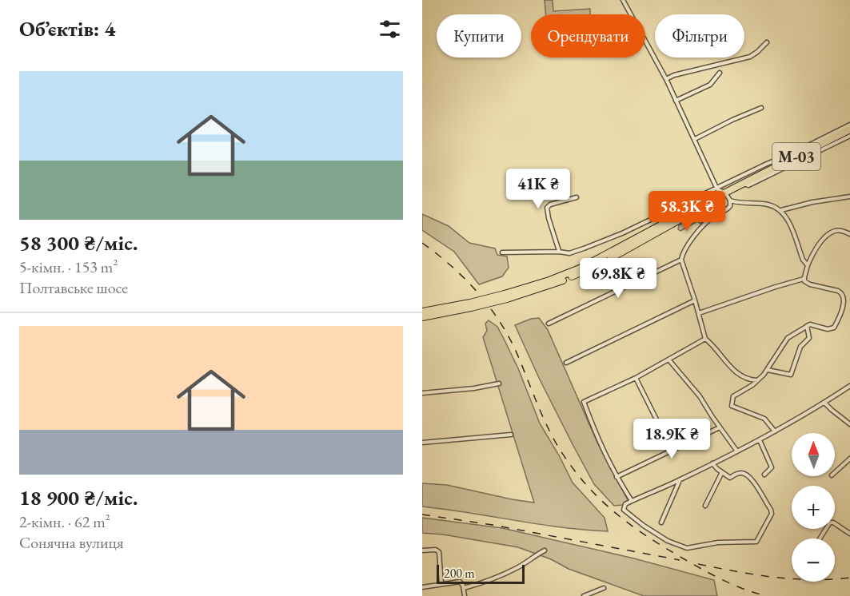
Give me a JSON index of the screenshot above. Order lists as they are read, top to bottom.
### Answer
{
  "streets": {
    "highway": ["М-03"]
  },
  "scale_bar": "200 m",
  "north": "top",
  "page": {
    "heading": "Об’єктів: 4",
    "chip": ["Купити", "Орендувати", "Фільтри"],
    "list": [
      {
        "name": "58 300 ₴/міс.",
        "note": "5-кімн. · 153 m² · Полтавське шосе"
      },
      {
        "name": "18 900 ₴/міс.",
        "note": "2-кімн. · 62 m² · Сонячна вулиця"
      }
    ],
    "price": [
      "41K ₴",
      "58.3K ₴",
      "69.8K ₴",
      "18.9K ₴"
    ],
    "map_buttons": ["+", "−"],
    "scale": "200 m"
  }
}
